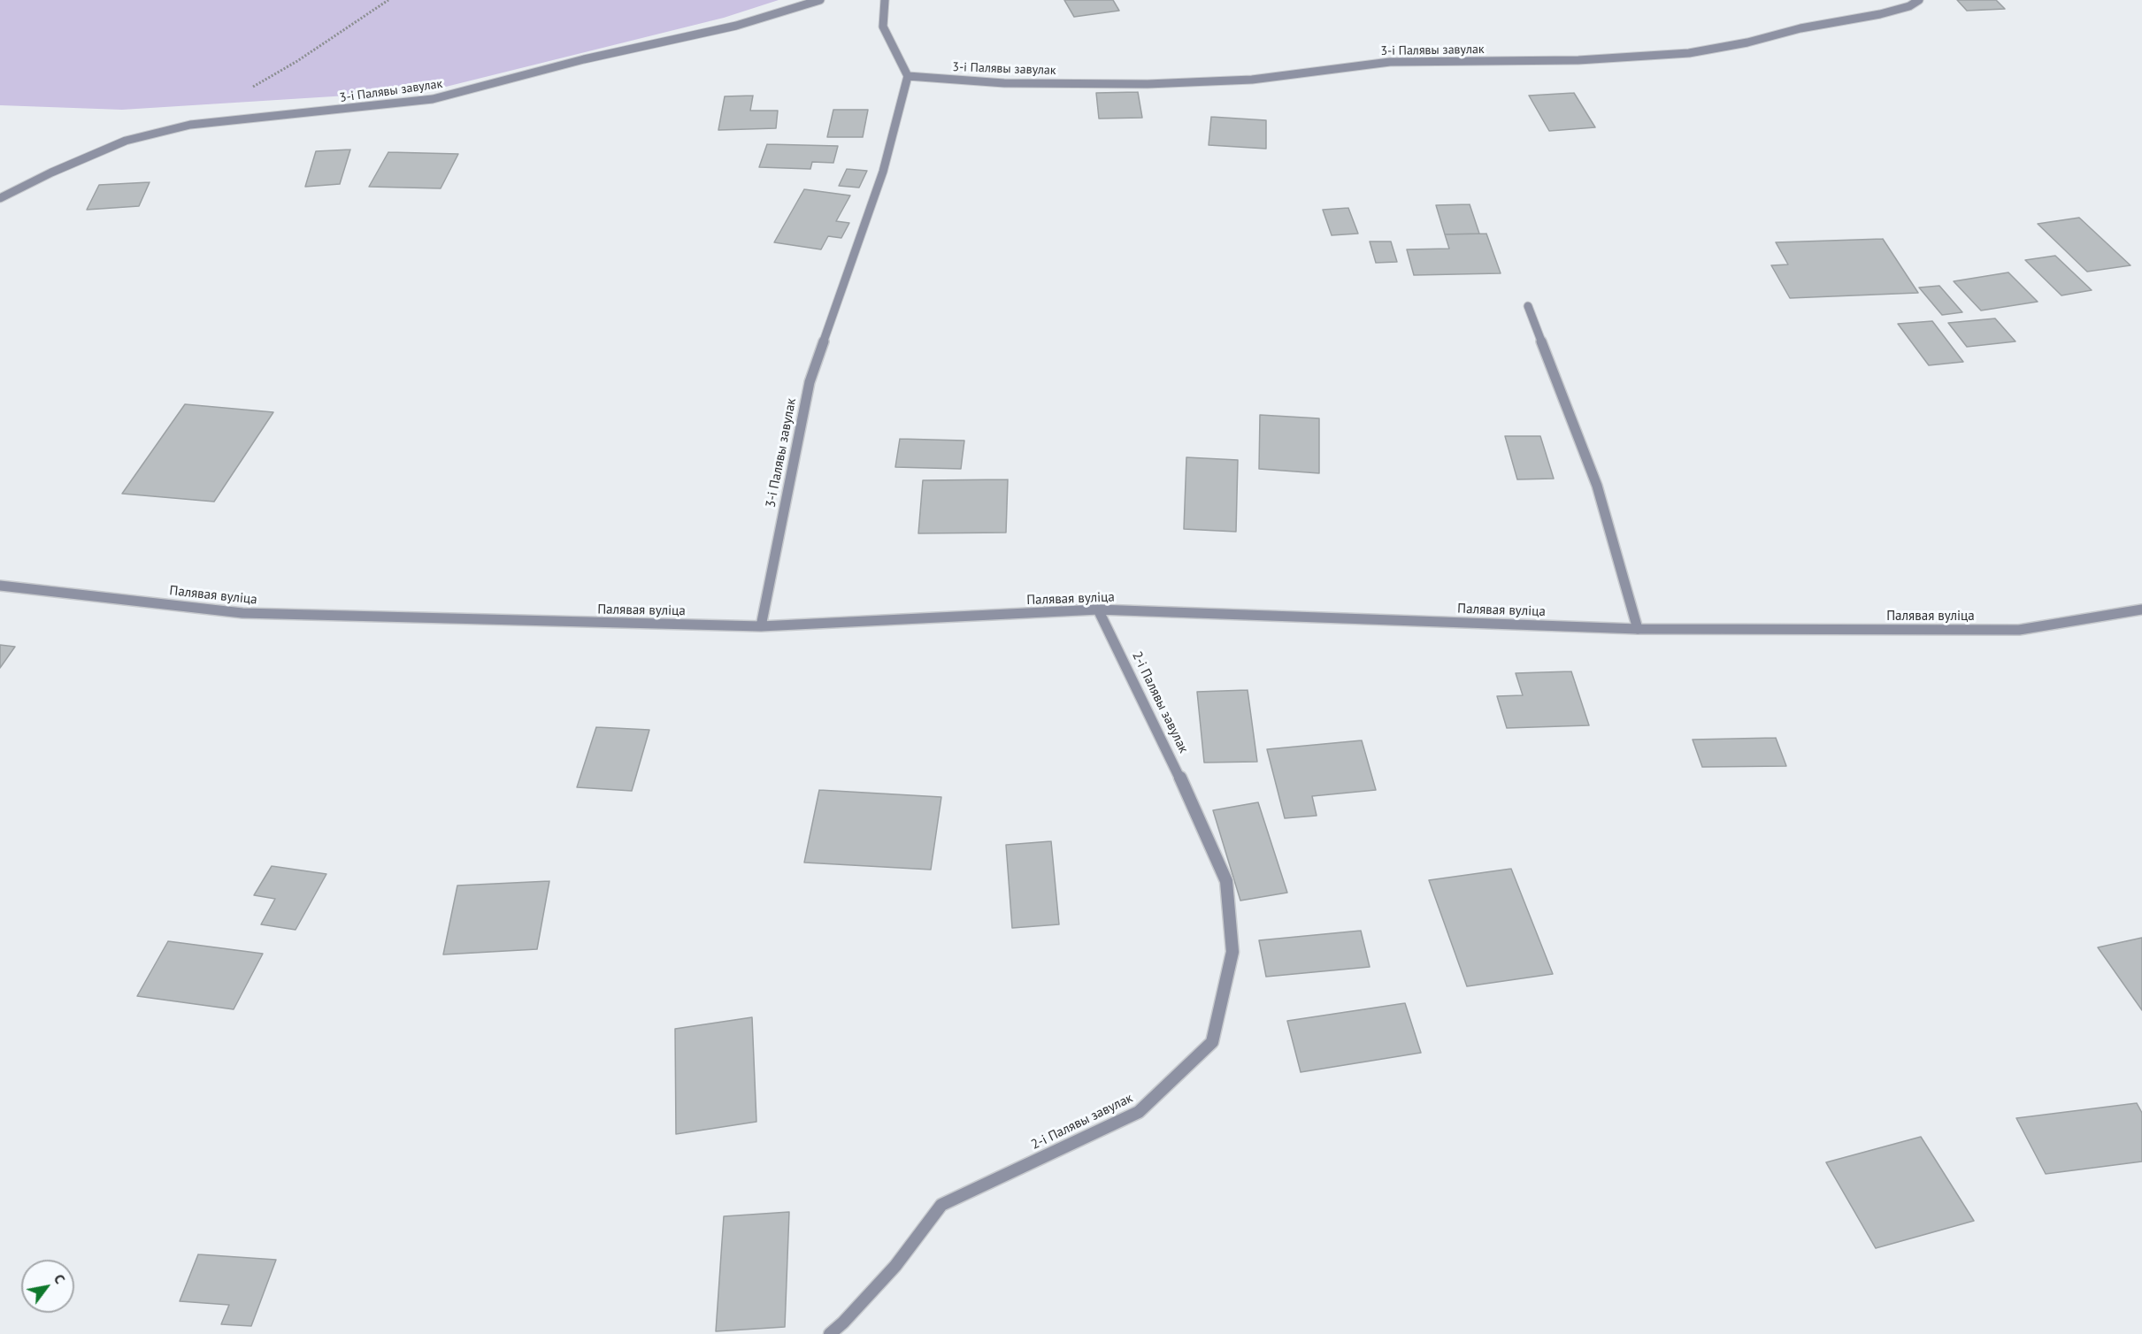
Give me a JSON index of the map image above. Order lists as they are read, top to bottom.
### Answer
{
  "streets": {
    "street": ["3-і Палявы завулак", "Палявая вуліца", "2-і Палявы завулак"]
  },
  "crossings": [
    ["3-і Палявы завулак", "Палявая вуліца"],
    ["Палявая вуліца", "2-і Палявы завулак"]
  ],
  "north": "top right"
}
